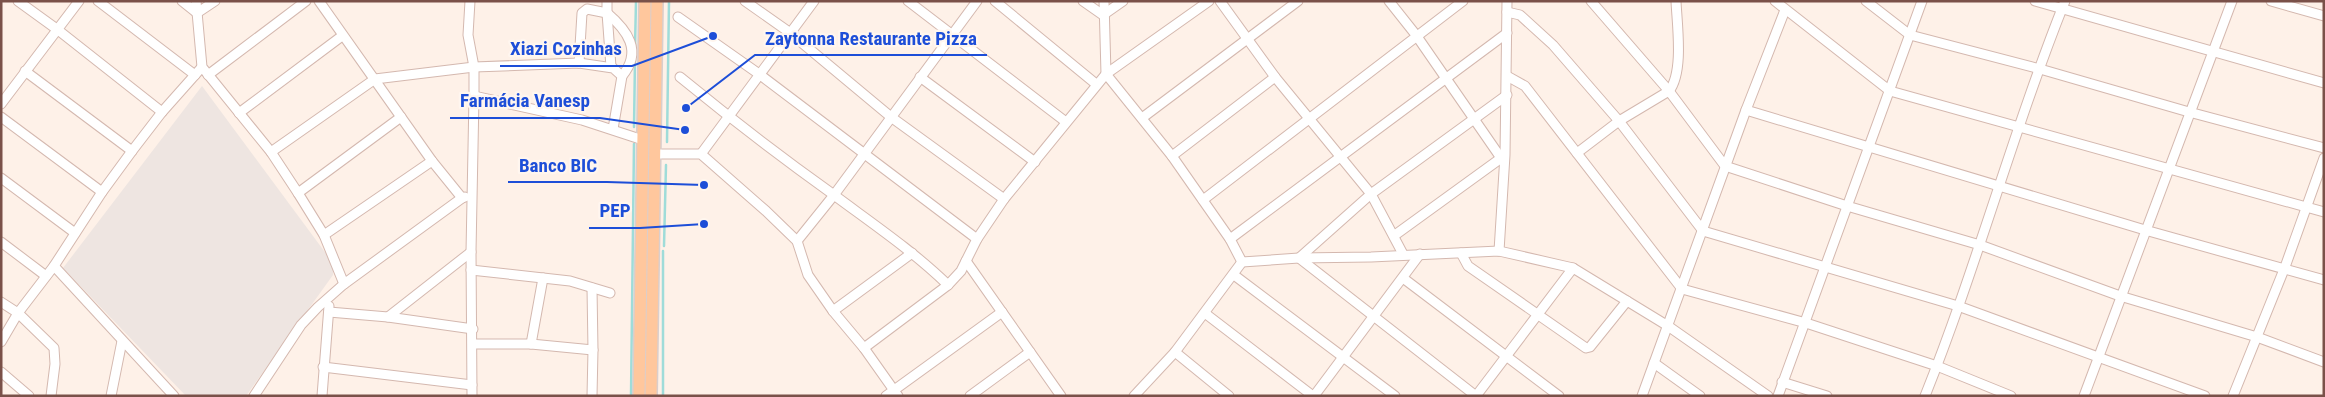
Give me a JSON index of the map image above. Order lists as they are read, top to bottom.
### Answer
{
  "places": [
    "Xiazi Cozinhas",
    "Zaytonna Restaurante Pizza",
    "Farmácia Vanesp",
    "Banco BIC",
    "PEP"
  ]
}
